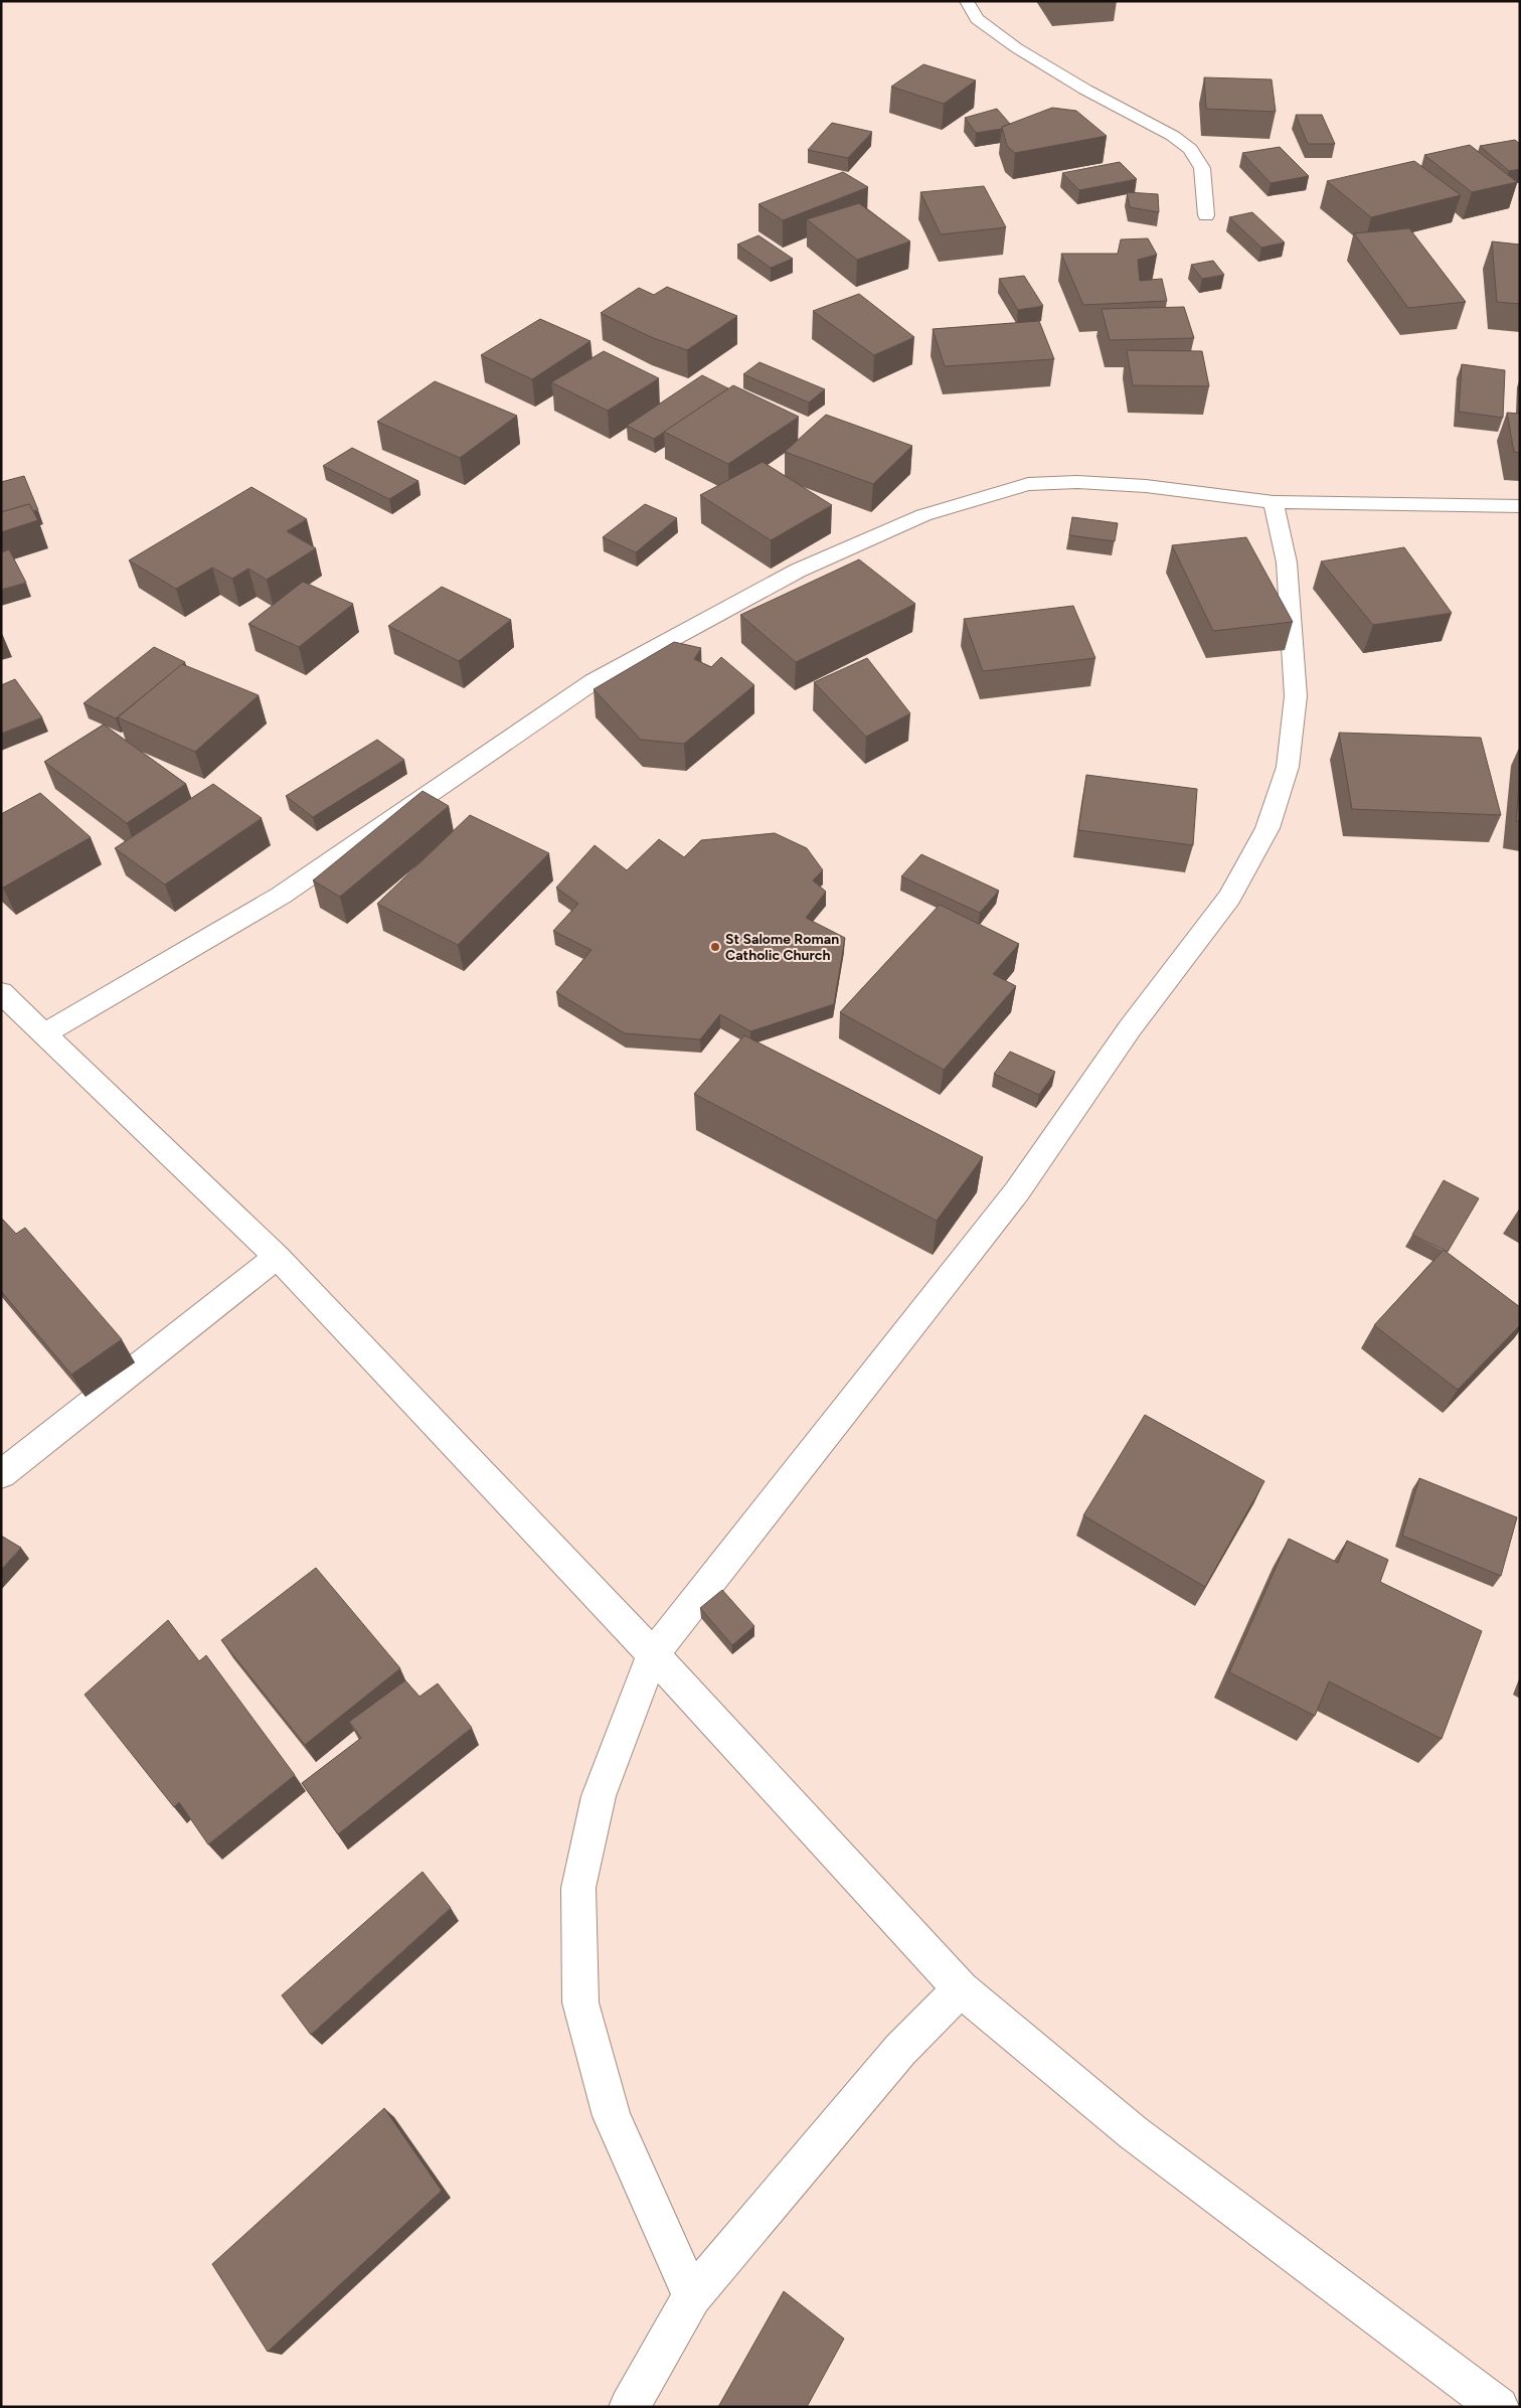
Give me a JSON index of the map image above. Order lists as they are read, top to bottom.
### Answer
{
  "places": ["St Salome Roman Catholic Church"]
}
